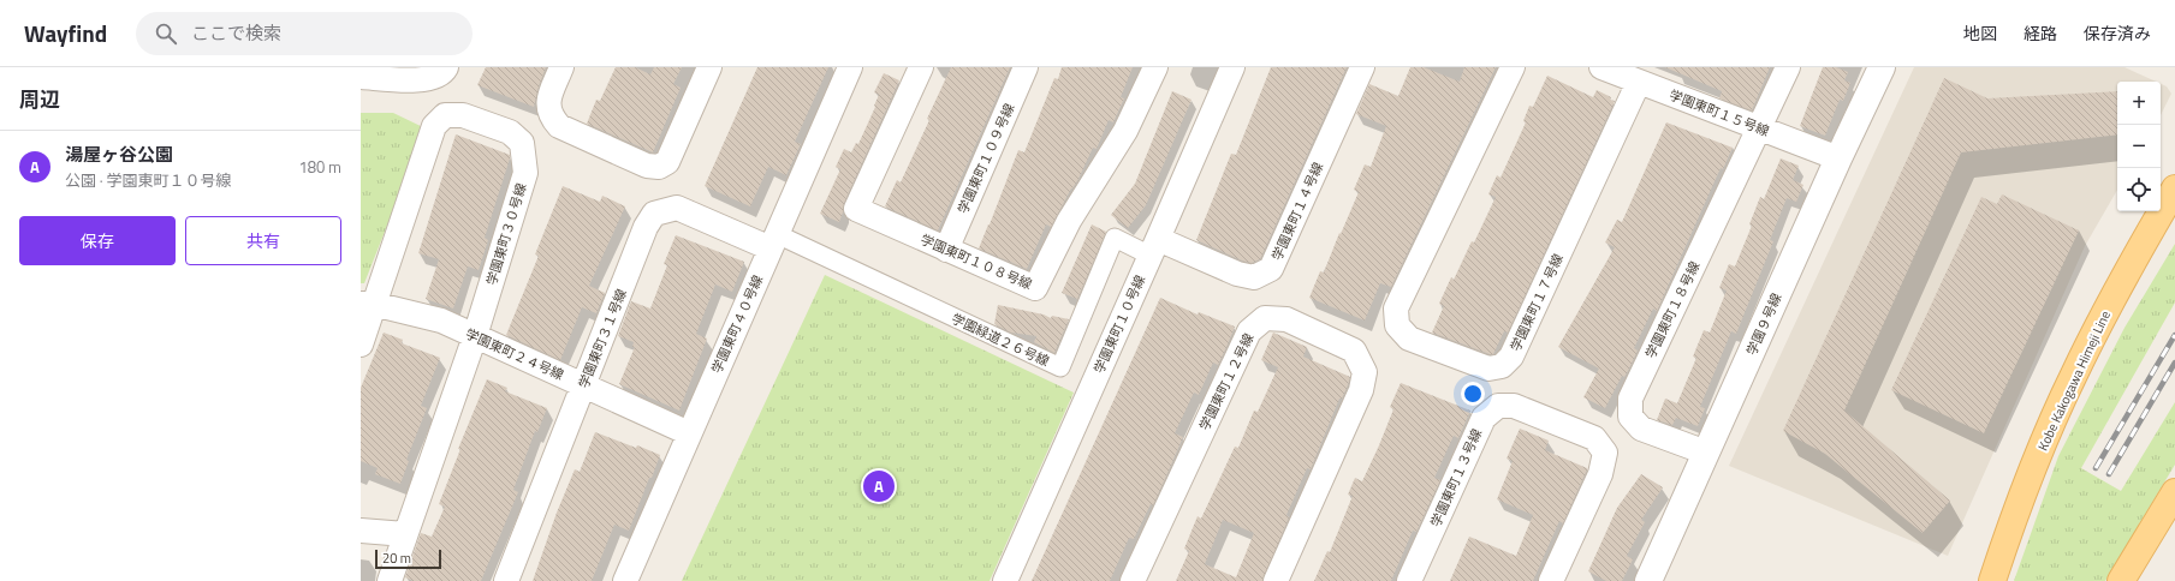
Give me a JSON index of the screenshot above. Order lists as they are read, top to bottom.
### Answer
{
  "streets": {
    "main road": ["Kobe Kakogawa Himeji Line"],
    "street": [
      "学園東町１５号線",
      "学園東町１０９号線",
      "学園東町１４号線",
      "学園東町３０号線",
      "学園東町１０８号線",
      "学園東町１７号線",
      "学園東町１８号線",
      "学園東町４０号線",
      "学園東町１０号線",
      "学園９号線",
      "学園東町３１号線",
      "学園緑道２６号線",
      "学園東町２４号線",
      "学園東町１２号線",
      "学園東町１３号線"
    ]
  },
  "crossings": [
    ["学園東町１５号線", "学園東町１７号線"],
    ["学園東町１５号線", "学園東町１８号線"],
    ["学園東町１５号線", "学園９号線"],
    ["学園東町１０９号線", "学園東町１０８号線"],
    ["学園東町１４号線", "学園東町１０号線"],
    ["学園東町１４号線", "学園緑道２６号線"],
    ["学園東町３０号線", "学園東町２４号線"],
    ["学園東町１８号線", "学園９号線"],
    ["学園東町４０号線", "学園東町３１号線"],
    ["学園東町４０号線", "学園緑道２６号線"],
    ["学園東町４０号線", "学園東町２４号線"],
    ["学園東町１０号線", "学園緑道２６号線"],
    ["学園東町３１号線", "学園緑道２６号線"],
    ["学園東町３１号線", "学園東町２４号線"]
  ],
  "scale_bar": "20 m",
  "page": {
    "header": "Wayfind",
    "search": "ここで検索",
    "nav": ["地図", "経路", "保存済み"],
    "heading": "周辺",
    "map_buttons": ["+", "−"],
    "list": [
      {
        "mark": "A",
        "name": "湯屋ヶ谷公園",
        "note": "公園 · 学園東町１０号線",
        "value": "180 m"
      }
    ],
    "buttons": ["保存", "共有"],
    "pins": "A",
    "scale": "20 m"
  }
}
